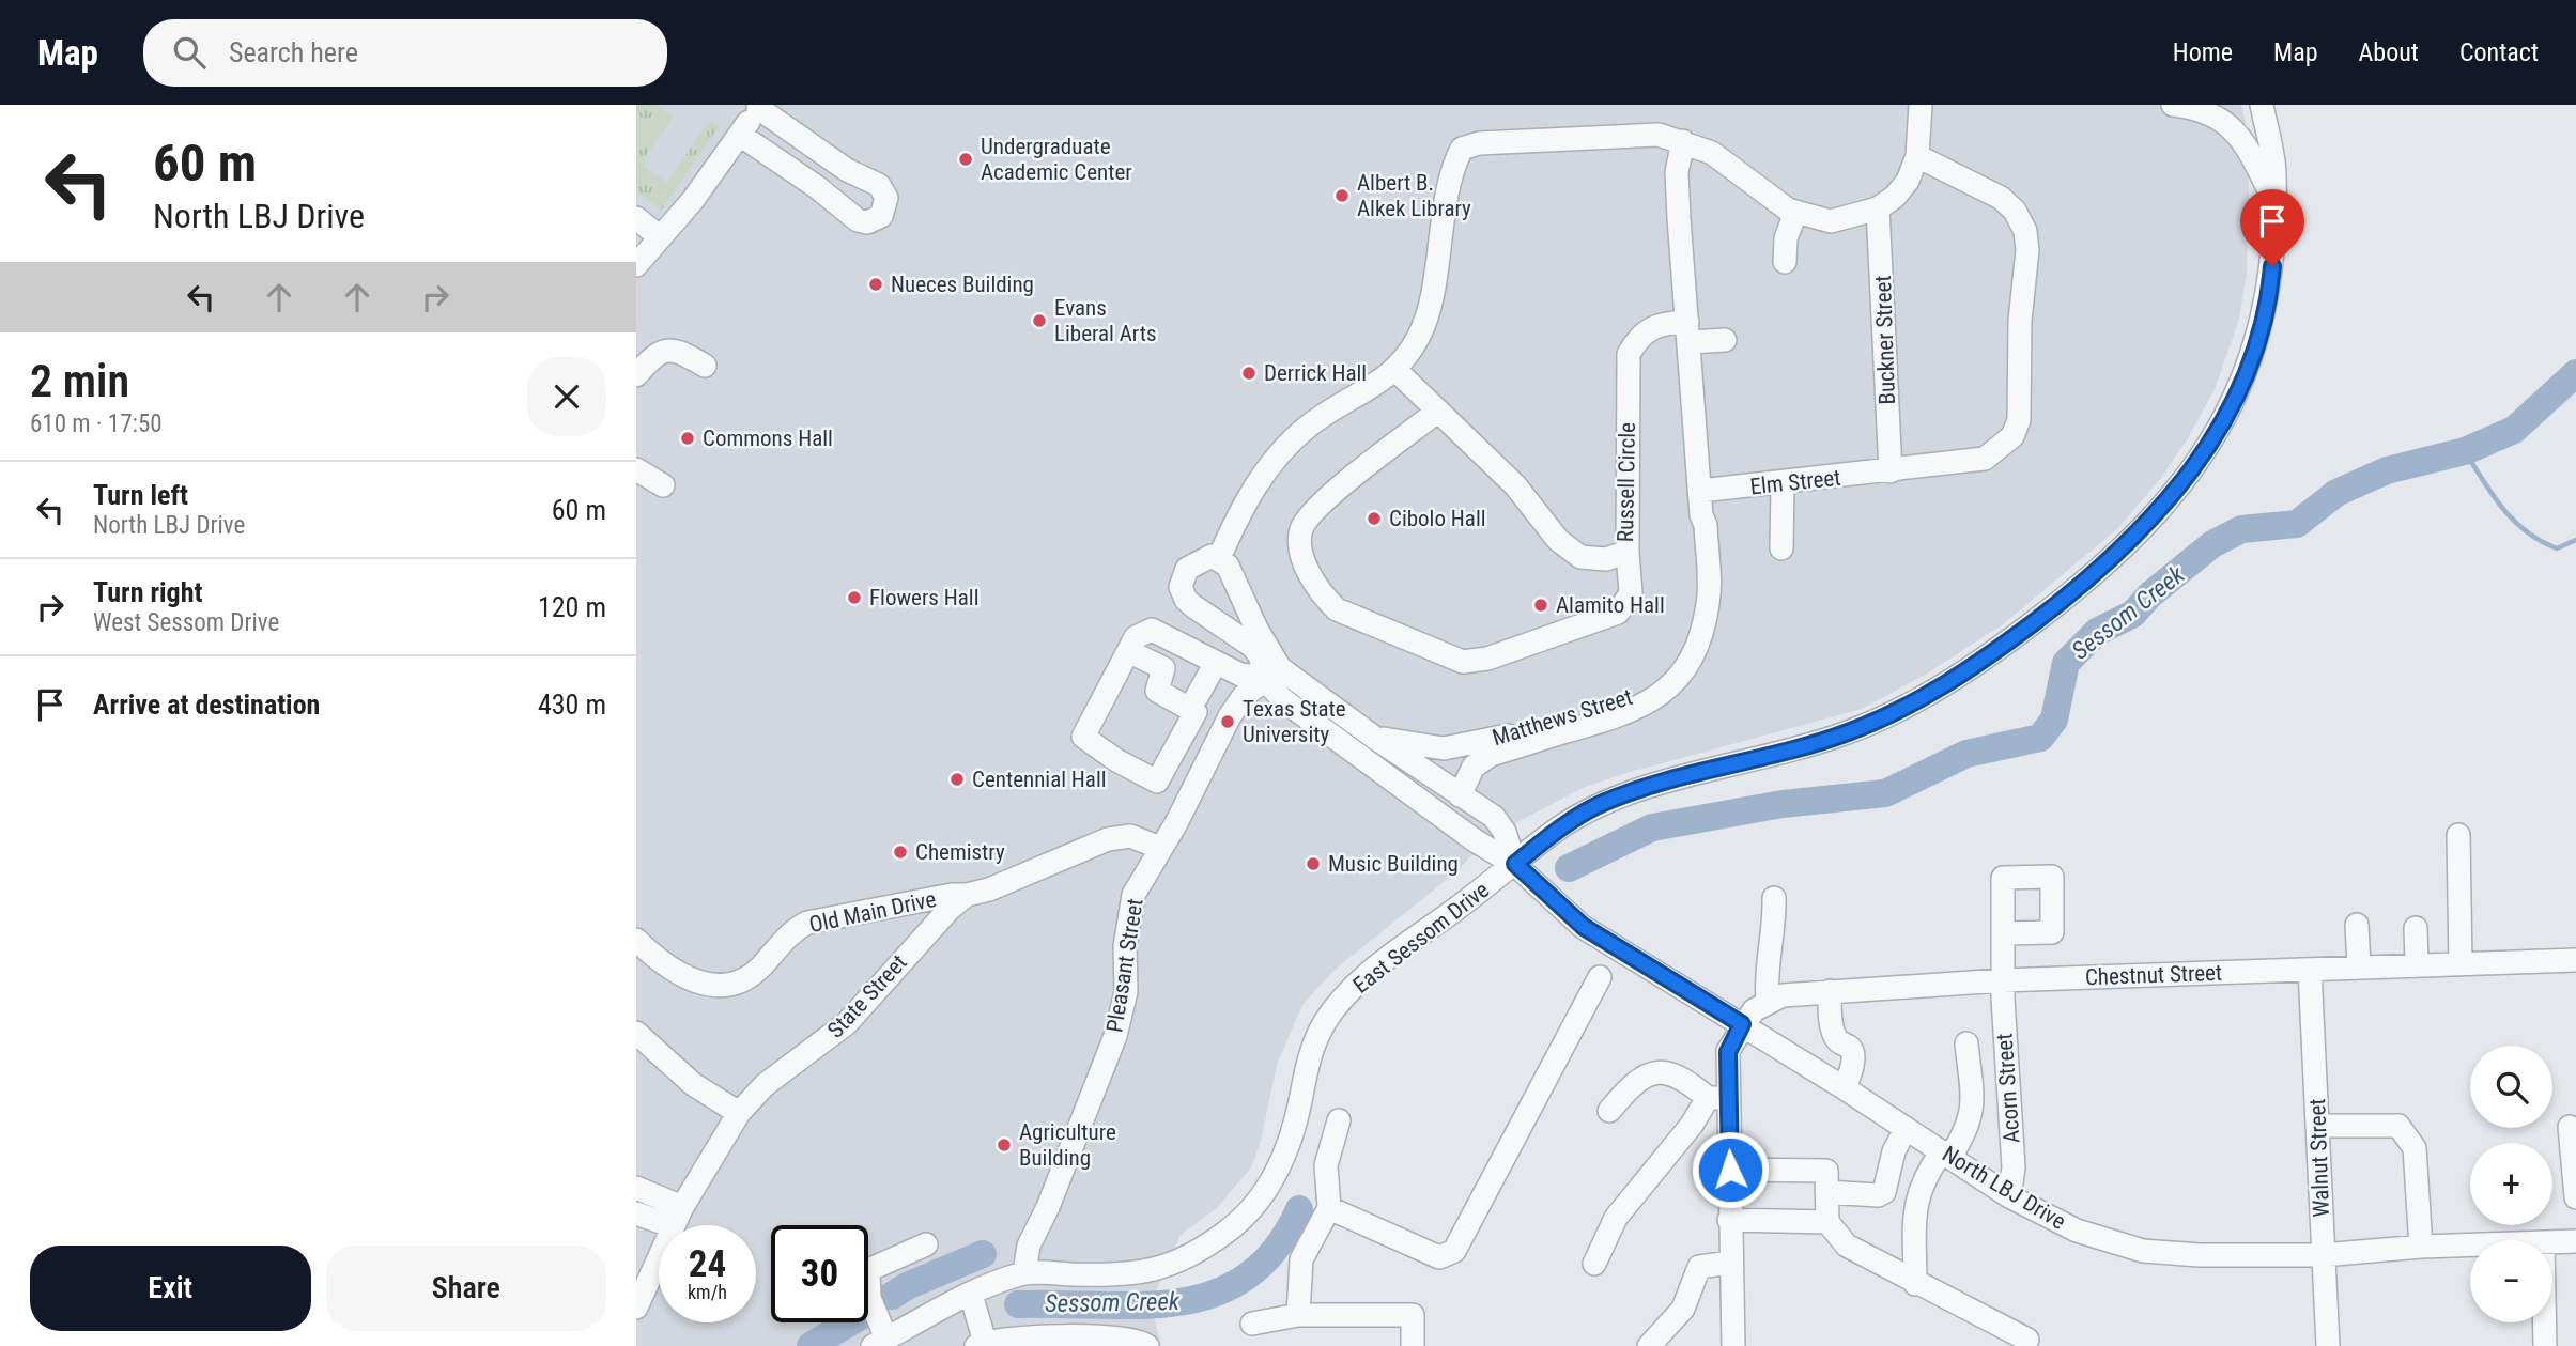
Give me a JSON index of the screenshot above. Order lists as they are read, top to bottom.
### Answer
{
  "streets": {
    "street": [
      "Buckner Street",
      "Russell Circle",
      "Elm Street",
      "Matthews Street",
      "Old Main Drive",
      "East Sessom Drive",
      "Pleasant Street",
      "Chestnut Street",
      "State Street",
      "Acorn Street",
      "Walnut Street",
      "North LBJ Drive"
    ]
  },
  "crossings": [
    ["Buckner Street", "Elm Street"],
    ["Russell Circle", "Matthews Street"],
    ["Elm Street", "Matthews Street"],
    ["Old Main Drive", "State Street"],
    ["East Sessom Drive", "Pleasant Street"],
    ["East Sessom Drive", "North LBJ Drive"],
    ["Pleasant Street", "State Street"],
    ["Pleasant Street", "North LBJ Drive"],
    ["Chestnut Street", "Acorn Street"],
    ["Chestnut Street", "Walnut Street"],
    ["Acorn Street", "North LBJ Drive"],
    ["Walnut Street", "North LBJ Drive"]
  ],
  "water": ["Sessom Creek"],
  "places": [
    "Undergraduate Academic Center",
    "Albert B. Alkek Library",
    "Nueces Building",
    "Evans Liberal Arts",
    "Derrick Hall",
    "Commons Hall",
    "Cibolo Hall",
    "Flowers Hall",
    "Alamito Hall",
    "Texas State University",
    "Centennial Hall",
    "Chemistry",
    "Music Building",
    "Agriculture Building"
  ],
  "page": {
    "header": "Map",
    "search": "Search here",
    "nav": [
      "Home",
      "Map",
      "About",
      "Contact"
    ],
    "turn": ["60 m", "North LBJ Drive"],
    "heading": ["2 min", "610 m · 17:50"],
    "list": [
      {
        "name": "Turn left",
        "note": "North LBJ Drive",
        "value": "60 m"
      },
      {
        "name": "Turn right",
        "note": "West Sessom Drive",
        "value": "120 m"
      },
      {
        "name": "Arrive at destination",
        "value": "430 m"
      }
    ],
    "map_buttons": ["+", "−"],
    "speed": "24 km/h",
    "limit": "30",
    "buttons": ["Exit", "Share"]
  }
}
